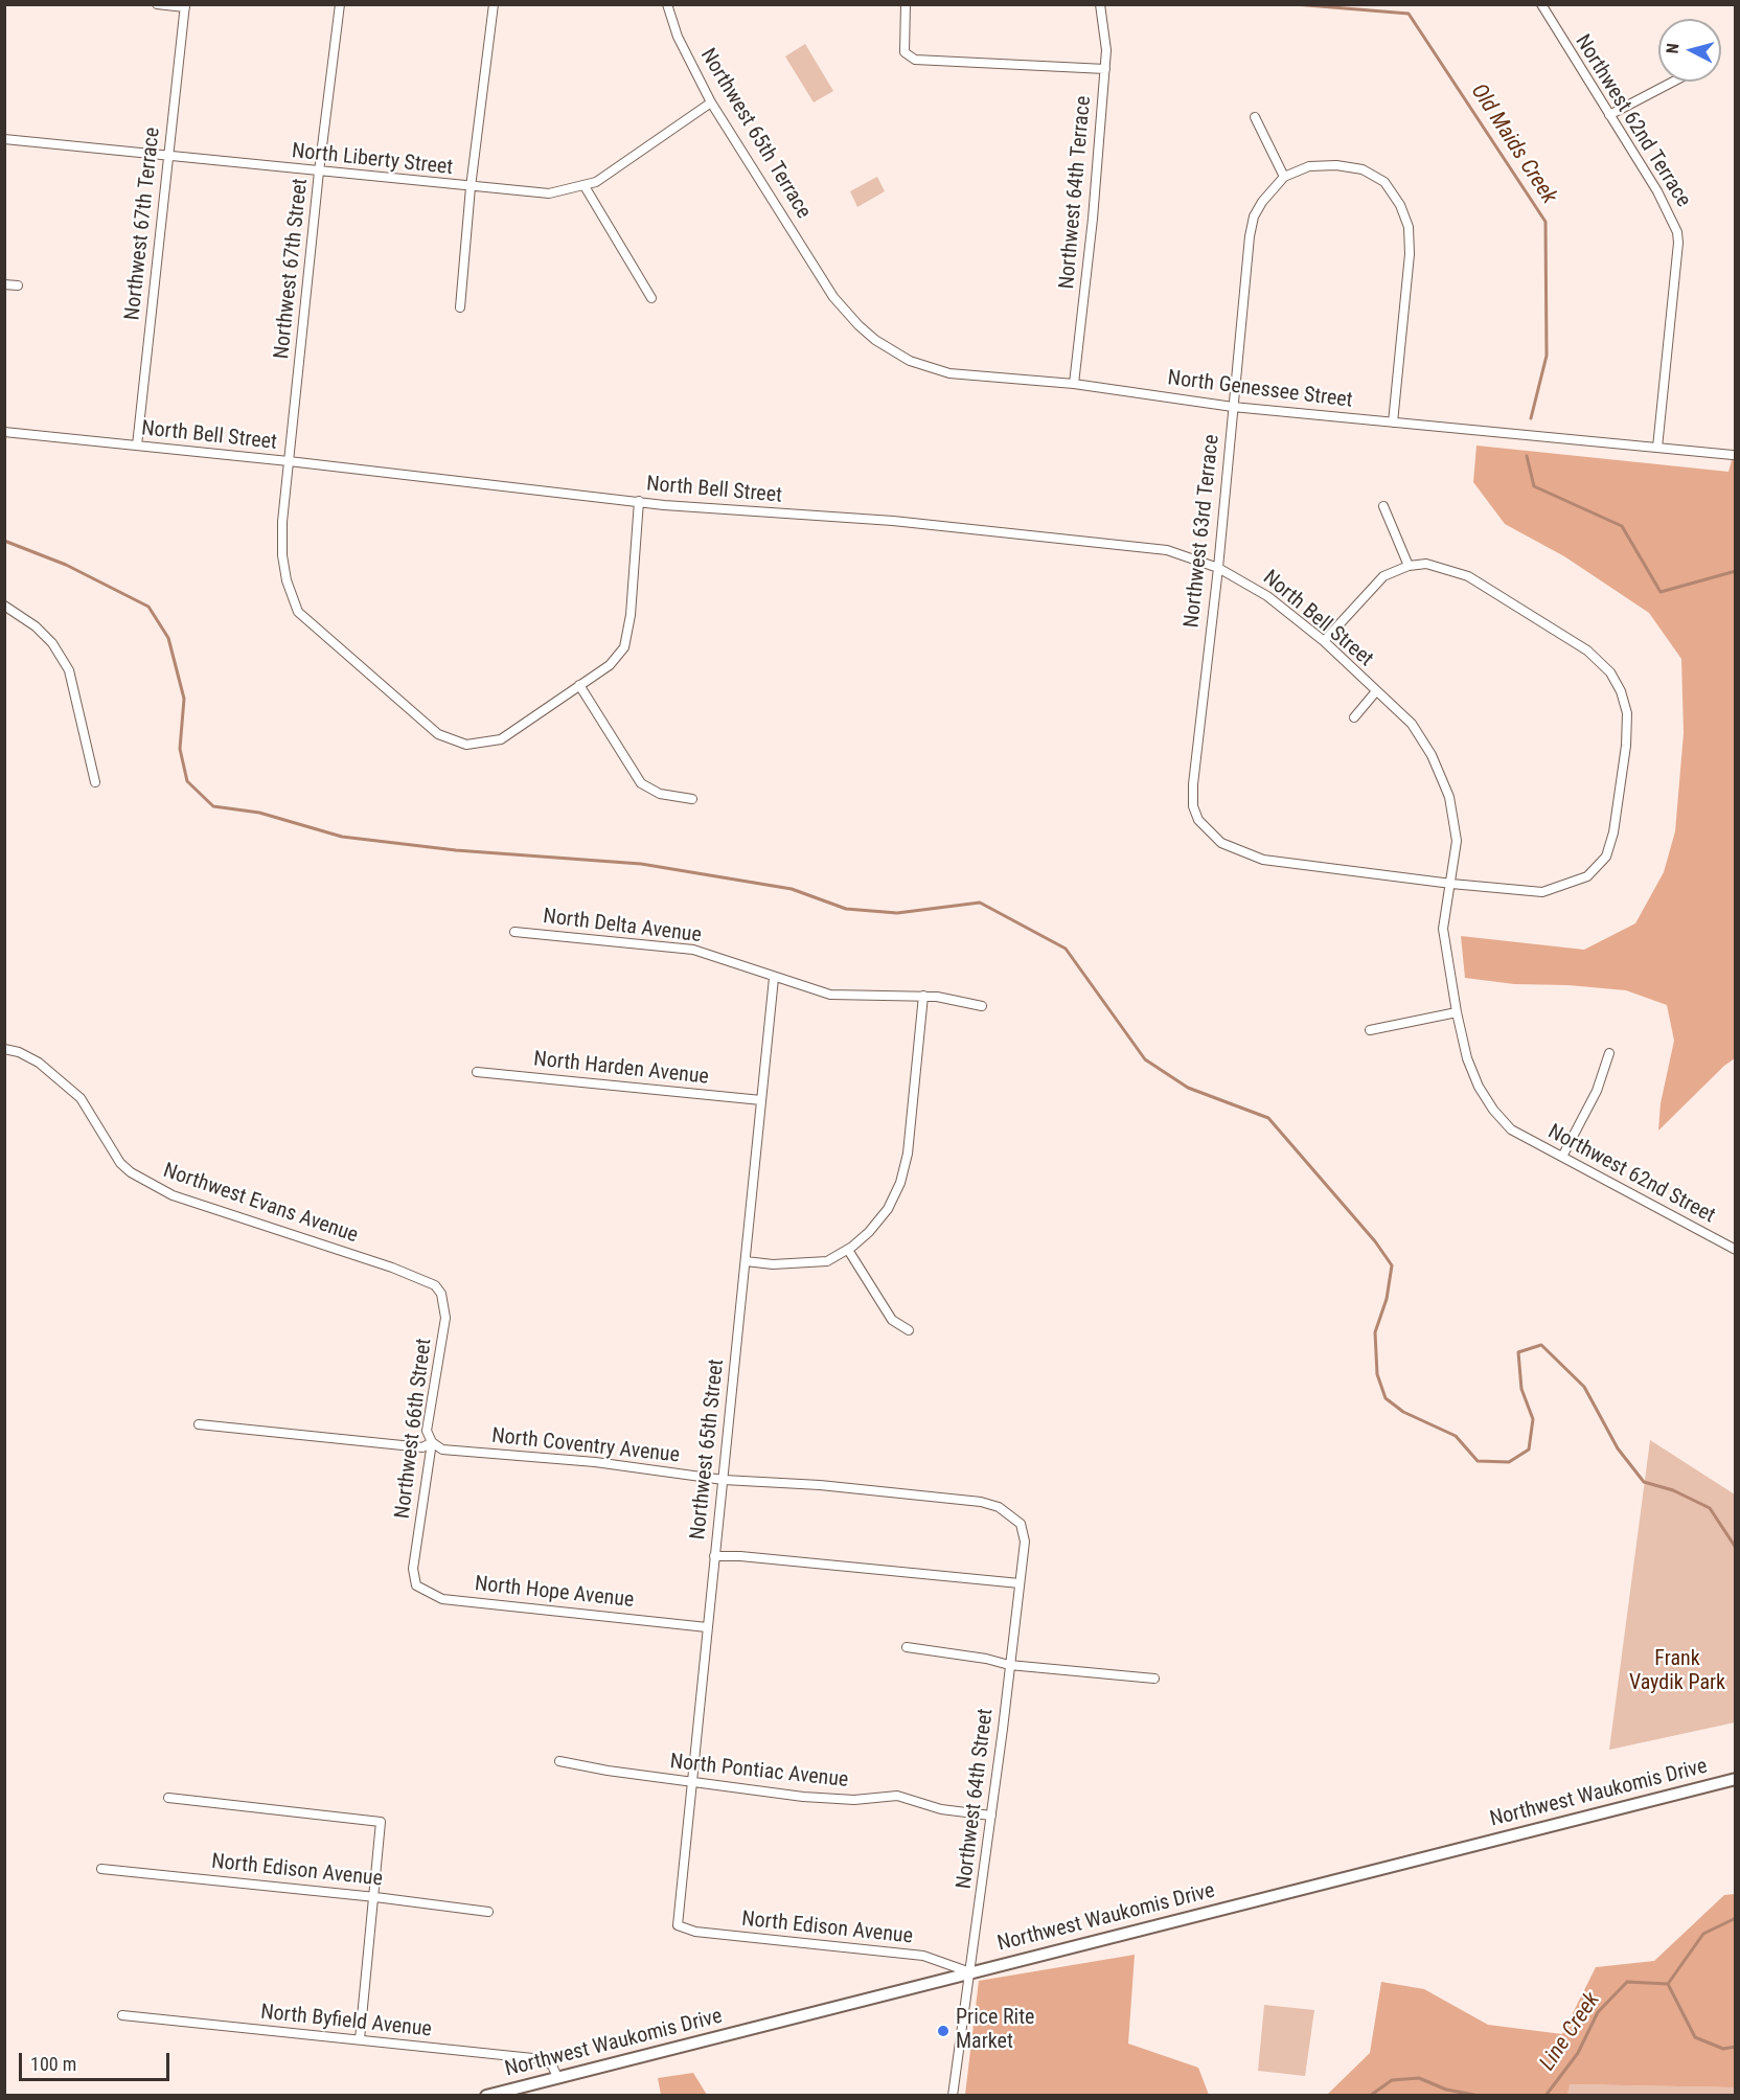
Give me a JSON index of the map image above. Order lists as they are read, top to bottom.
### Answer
{
  "streets": {
    "main road": ["Northwest Waukomis Drive"],
    "street": [
      "Northwest 62nd Terrace",
      "Northwest 65th Terrace",
      "North Liberty Street",
      "Northwest 64th Terrace",
      "Northwest 67th Terrace",
      "Northwest 67th Street",
      "North Genessee Street",
      "North Bell Street",
      "Northwest 63rd Terrace",
      "North Delta Avenue",
      "North Harden Avenue",
      "Northwest 62nd Street",
      "Northwest Evans Avenue",
      "Northwest 66th Street",
      "North Coventry Avenue",
      "Northwest 65th Street",
      "North Hope Avenue",
      "North Pontiac Avenue",
      "Northwest 64th Street",
      "North Edison Avenue",
      "North Byfield Avenue"
    ]
  },
  "crossings": [
    ["Northwest 62nd Terrace", "North Genessee Street"],
    ["Northwest 65th Terrace", "North Liberty Street"],
    ["Northwest 65th Terrace", "North Genessee Street"],
    ["North Liberty Street", "Northwest 67th Terrace"],
    ["North Liberty Street", "Northwest 67th Street"],
    ["Northwest 64th Terrace", "North Genessee Street"],
    ["Northwest 67th Terrace", "North Bell Street"],
    ["Northwest 67th Street", "North Bell Street"],
    ["North Genessee Street", "Northwest 63rd Terrace"],
    ["North Bell Street", "Northwest 63rd Terrace"],
    ["North Bell Street", "Northwest 62nd Street"],
    ["North Delta Avenue", "Northwest 65th Street"],
    ["North Harden Avenue", "Northwest 65th Street"],
    ["Northwest Evans Avenue", "Northwest 66th Street"],
    ["Northwest 66th Street", "North Coventry Avenue"],
    ["Northwest 66th Street", "North Hope Avenue"],
    ["North Coventry Avenue", "Northwest 65th Street"],
    ["North Coventry Avenue", "Northwest 64th Street"],
    ["Northwest 65th Street", "North Hope Avenue"],
    ["Northwest 65th Street", "North Pontiac Avenue"],
    ["Northwest 65th Street", "North Edison Avenue"],
    ["North Pontiac Avenue", "Northwest 64th Street"],
    ["Northwest Waukomis Drive", "Northwest 64th Street"],
    ["Northwest Waukomis Drive", "North Edison Avenue"],
    ["Northwest Waukomis Drive", "North Byfield Avenue"],
    ["Northwest 64th Street", "North Edison Avenue"]
  ],
  "water": ["Old Maids Creek", "Line Creek"],
  "parks": ["Frank Vaydik Park"],
  "places": ["Price Rite Market"],
  "scale_bar": "100 m",
  "north": "left"
}
